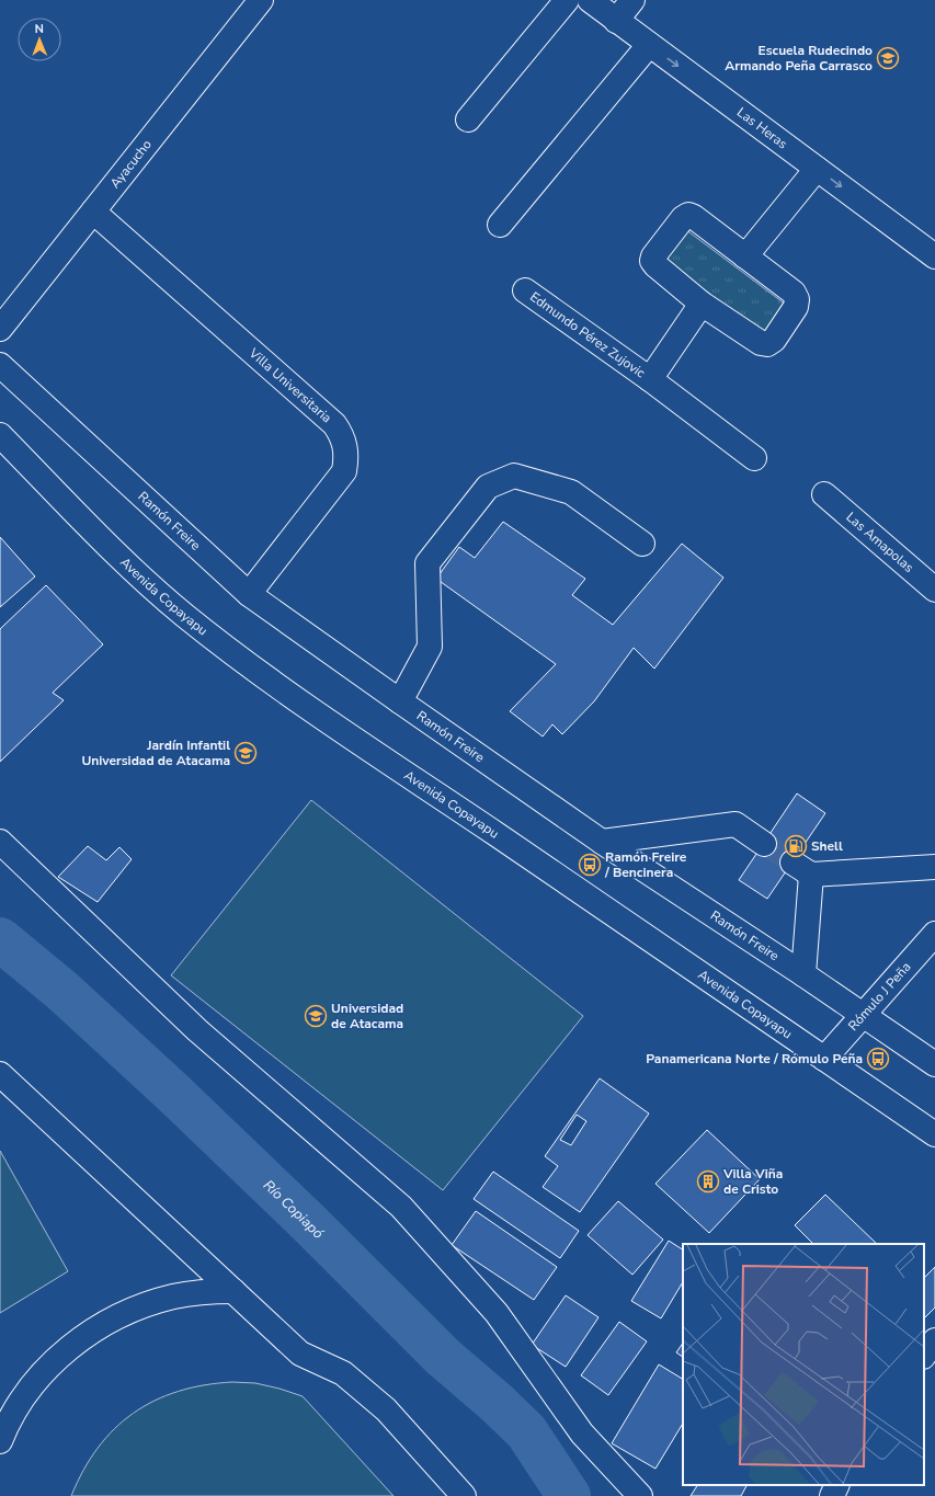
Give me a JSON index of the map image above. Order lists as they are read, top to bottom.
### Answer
{
  "streets": {
    "main road": [
      "Las Heras",
      "Ayacucho",
      "Edmundo Pérez Zujovic",
      "Villa Universitaria",
      "Ramón Freire",
      "Las Amapolas",
      "Avenida Copayapu",
      "Rómulo J Peña"
    ]
  },
  "crossings": [
    ["Ayacucho", "Villa Universitaria"],
    ["Villa Universitaria", "Ramón Freire"],
    ["Ramón Freire", "Rómulo J Peña"],
    ["Avenida Copayapu", "Rómulo J Peña"]
  ],
  "one_way": ["Las Heras"],
  "water": ["Río Copiapó"],
  "places": {
    "school or university": ["Escuela Rudecindo Armando Peña Carrasco", "Jardín Infantil Universidad de Atacama", "Universidad de Atacama"],
    "fuel station": ["Shell"],
    "bus stop": ["Ramón Freire / Bencinera", "Panamericana Norte / Rómulo Peña"],
    "building": ["Villa Viña de Cristo"]
  },
  "north": "top"
}
